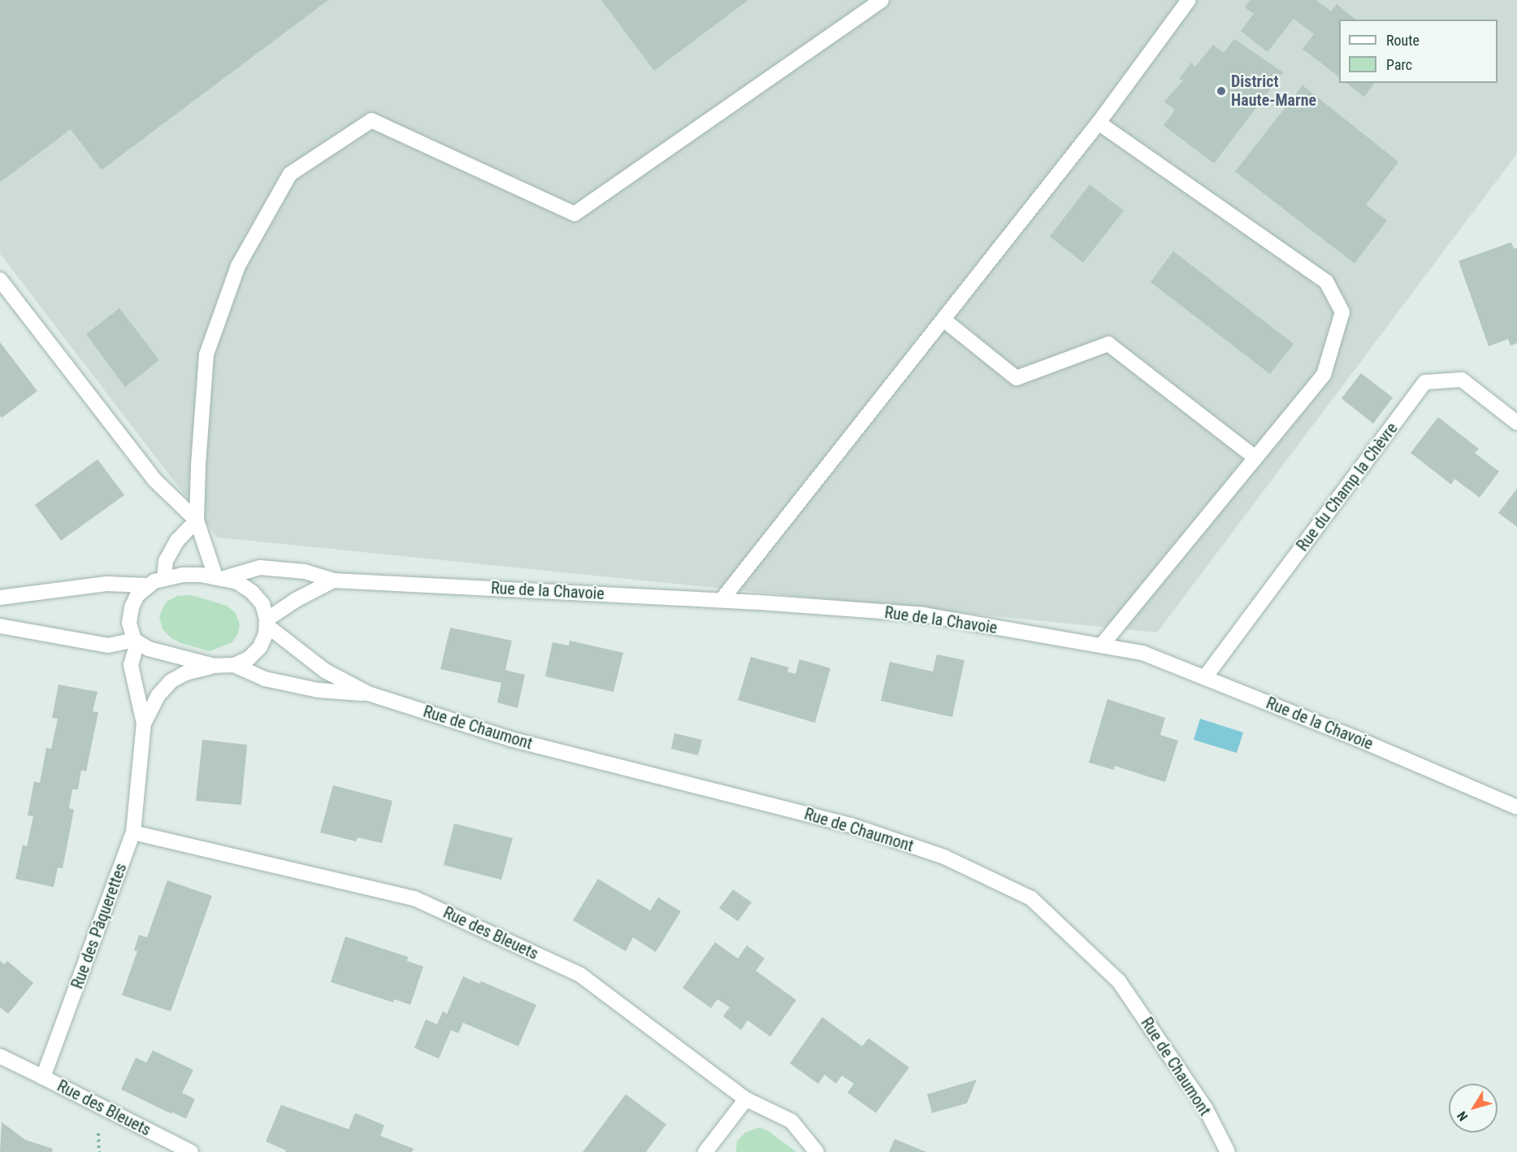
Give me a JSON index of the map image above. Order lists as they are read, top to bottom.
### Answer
{
  "streets": {
    "street": [
      "Rue du Champ la Chèvre",
      "Rue de la Chavoie",
      "Rue de Chaumont",
      "Rue des Pâquerettes",
      "Rue des Bleuets"
    ]
  },
  "crossings": [
    ["Rue du Champ la Chèvre", "Rue de la Chavoie"],
    ["Rue de la Chavoie", "Rue de Chaumont"],
    ["Rue de la Chavoie", "Rue des Pâquerettes"],
    ["Rue de Chaumont", "Rue des Pâquerettes"],
    ["Rue des Pâquerettes", "Rue des Bleuets"]
  ],
  "places": ["District Haute-Marne"],
  "legend": ["Route", "Parc"],
  "north": "bottom left"
}
